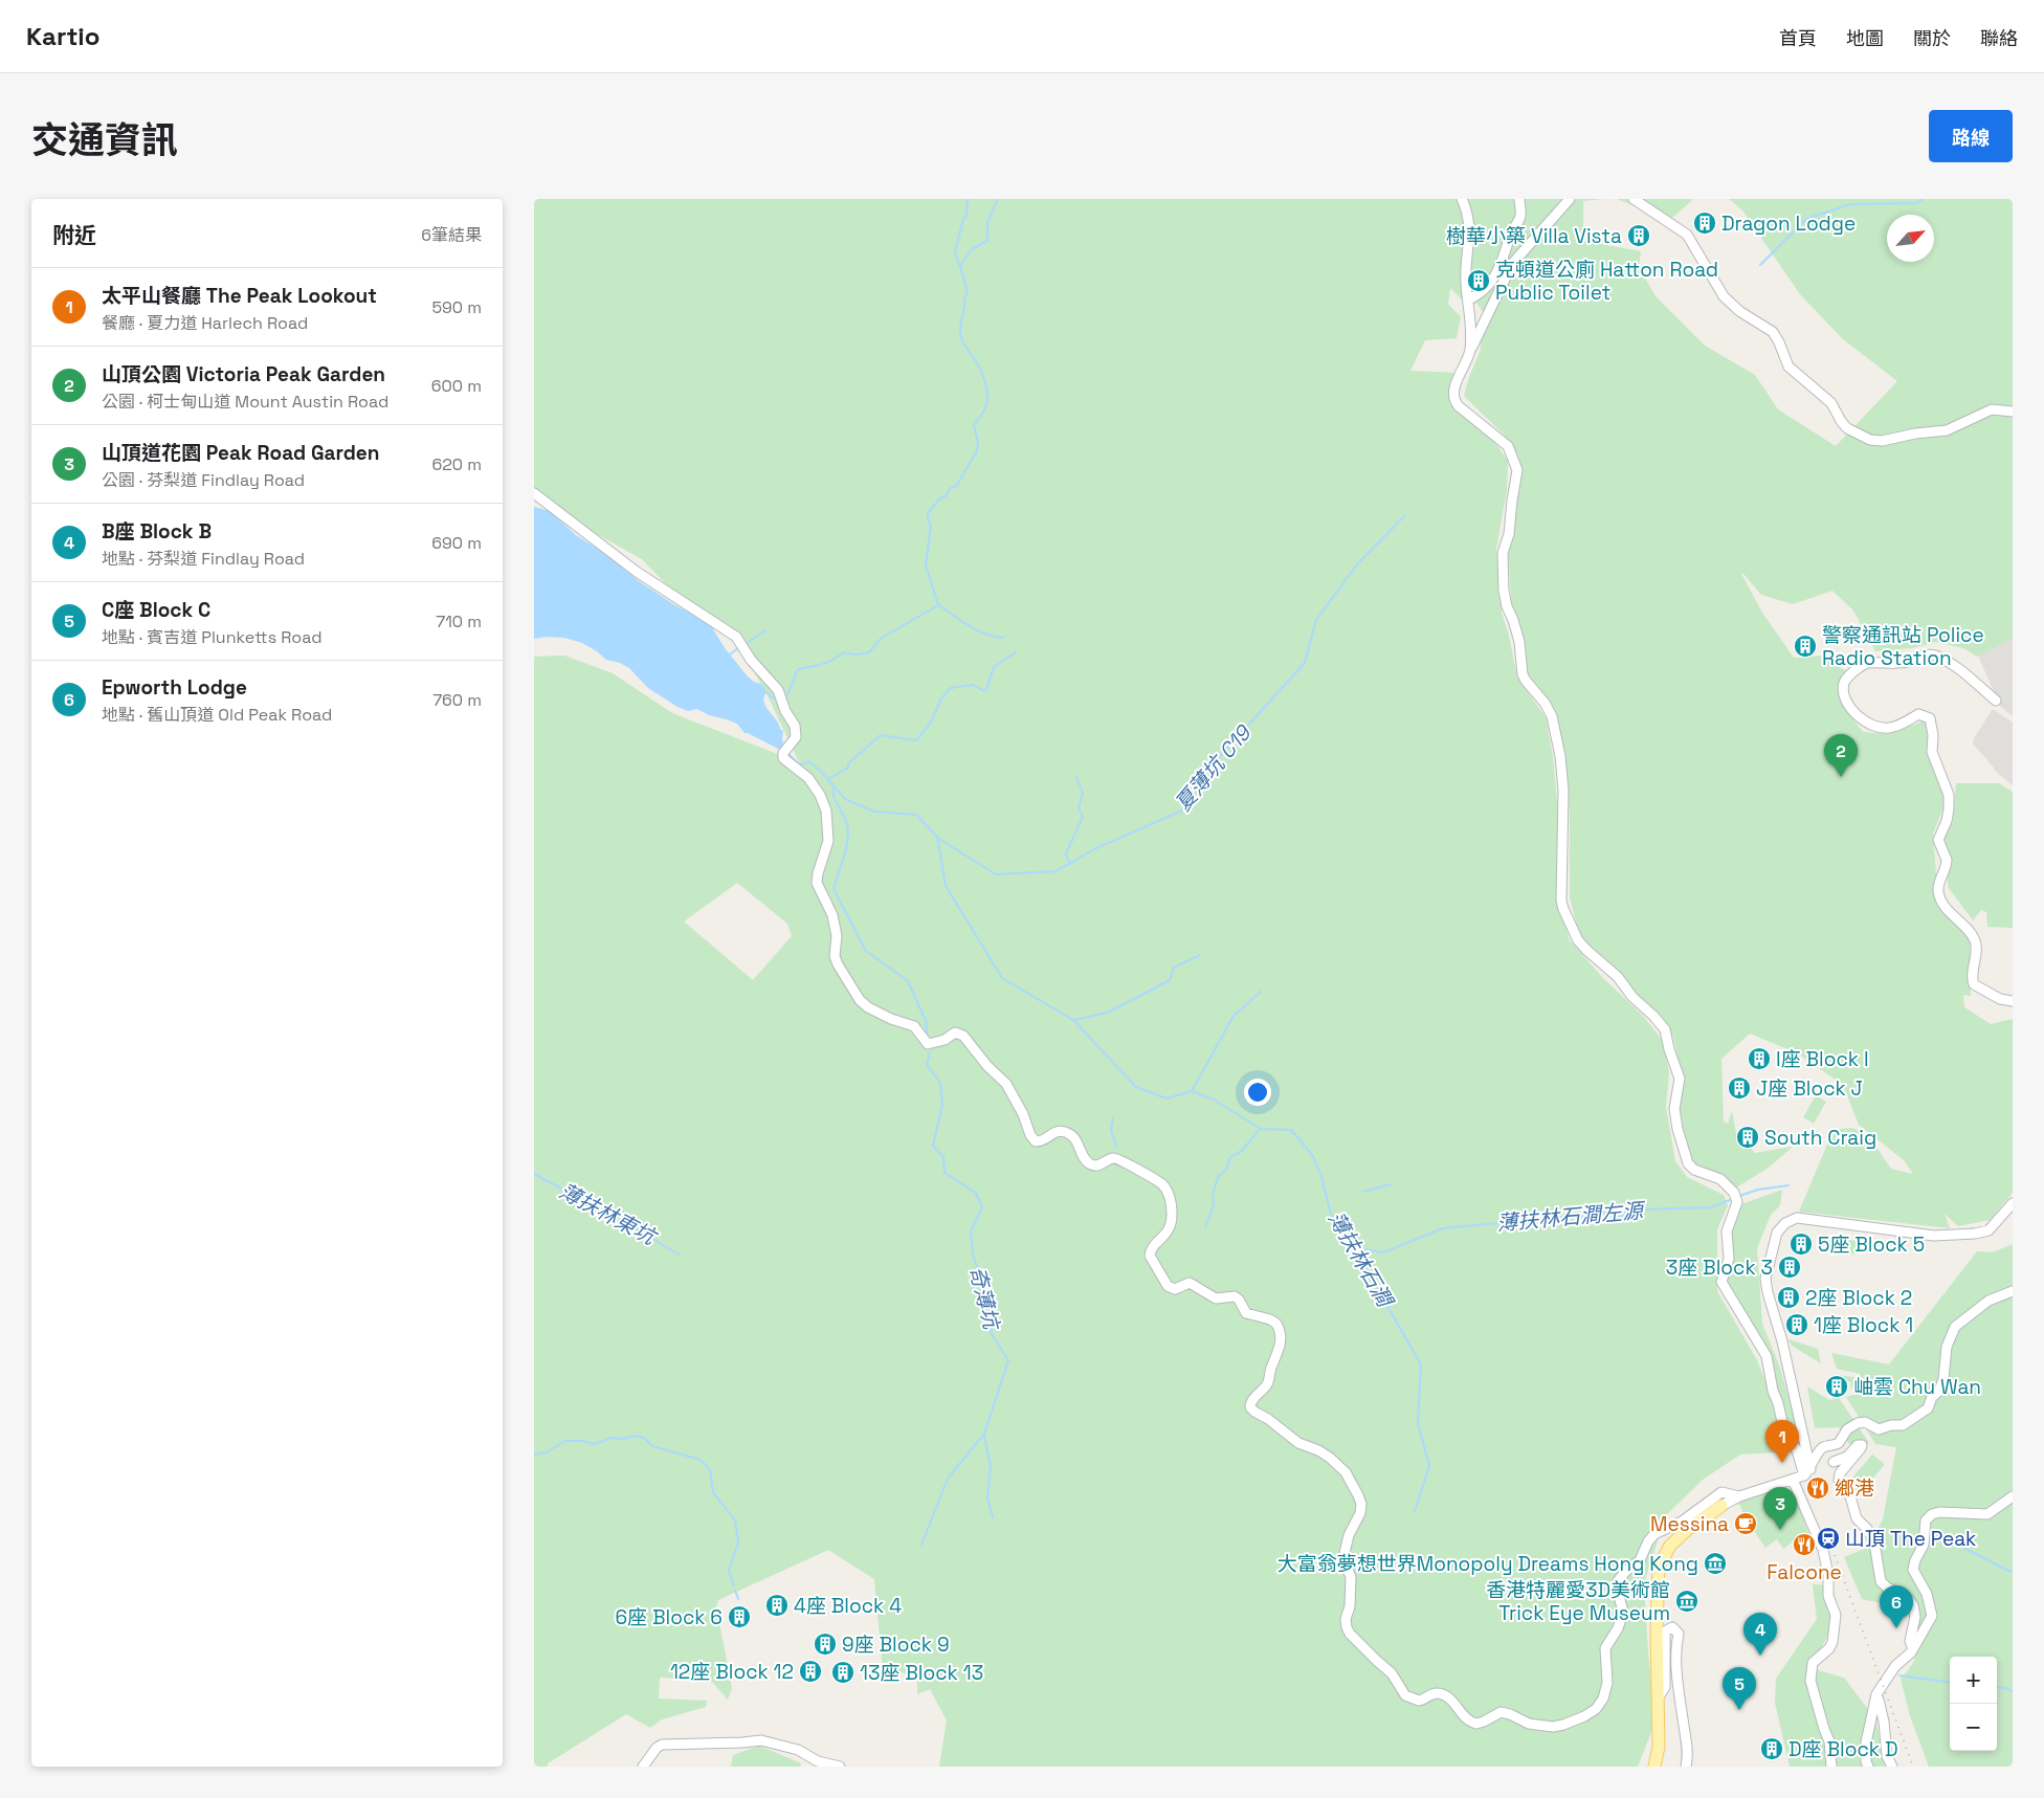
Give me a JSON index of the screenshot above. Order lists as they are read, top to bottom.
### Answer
{
  "water": [
    "夏薄坑 C19",
    "薄扶林東坑",
    "薄扶林石澗左源",
    "薄扶林石澗",
    "奇薄坑"
  ],
  "places": {
    "building": [
      "Dragon Lodge",
      "樹華小築 Villa Vista",
      "克頓道公廁 Hatton Road Public Toilet",
      "警察通訊站 Police Radio Station",
      "I座 Block I",
      "J座 Block J",
      "South Craig",
      "5座 Block 5",
      "3座 Block 3",
      "2座 Block 2",
      "1座 Block 1",
      "岫雲 Chu Wan",
      "4座 Block 4",
      "6座 Block 6",
      "9座 Block 9",
      "12座 Block 12",
      "13座 Block 13",
      "D座 Block D"
    ],
    "restaurant": ["鄉港", "Falcone"],
    "cafe": ["Messina"],
    "station": ["山頂 The Peak"],
    "museum": ["大富翁夢想世界Monopoly Dreams Hong Kong", "香港特麗愛3D美術館 Trick Eye Museum"]
  },
  "north": "top right",
  "page": {
    "header": "Kartio",
    "nav": [
      "首頁",
      "地圖",
      "關於",
      "聯絡"
    ],
    "title": "交通資訊",
    "buttons": "路線",
    "heading": ["附近", "6筆結果"],
    "list": [
      {
        "mark": "1",
        "name": "太平山餐廳 The Peak Lookout",
        "note": "餐廳 · 夏力道 Harlech Road",
        "value": "590 m"
      },
      {
        "mark": "2",
        "name": "山頂公園 Victoria Peak Garden",
        "note": "公園 · 柯士甸山道 Mount Austin Road",
        "value": "600 m"
      },
      {
        "mark": "3",
        "name": "山頂道花園 Peak Road Garden",
        "note": "公園 · 芬梨道 Findlay Road",
        "value": "620 m"
      },
      {
        "mark": "4",
        "name": "B座 Block B",
        "note": "地點 · 芬梨道 Findlay Road",
        "value": "690 m"
      },
      {
        "mark": "5",
        "name": "C座 Block C",
        "note": "地點 · 賓吉道 Plunketts Road",
        "value": "710 m"
      },
      {
        "mark": "6",
        "name": "Epworth Lodge",
        "note": "地點 · 舊山頂道 Old Peak Road",
        "value": "760 m"
      }
    ],
    "pins": [
      "2",
      "1",
      "3",
      "6",
      "4",
      "5"
    ],
    "map_buttons": ["+", "−"]
  }
}
